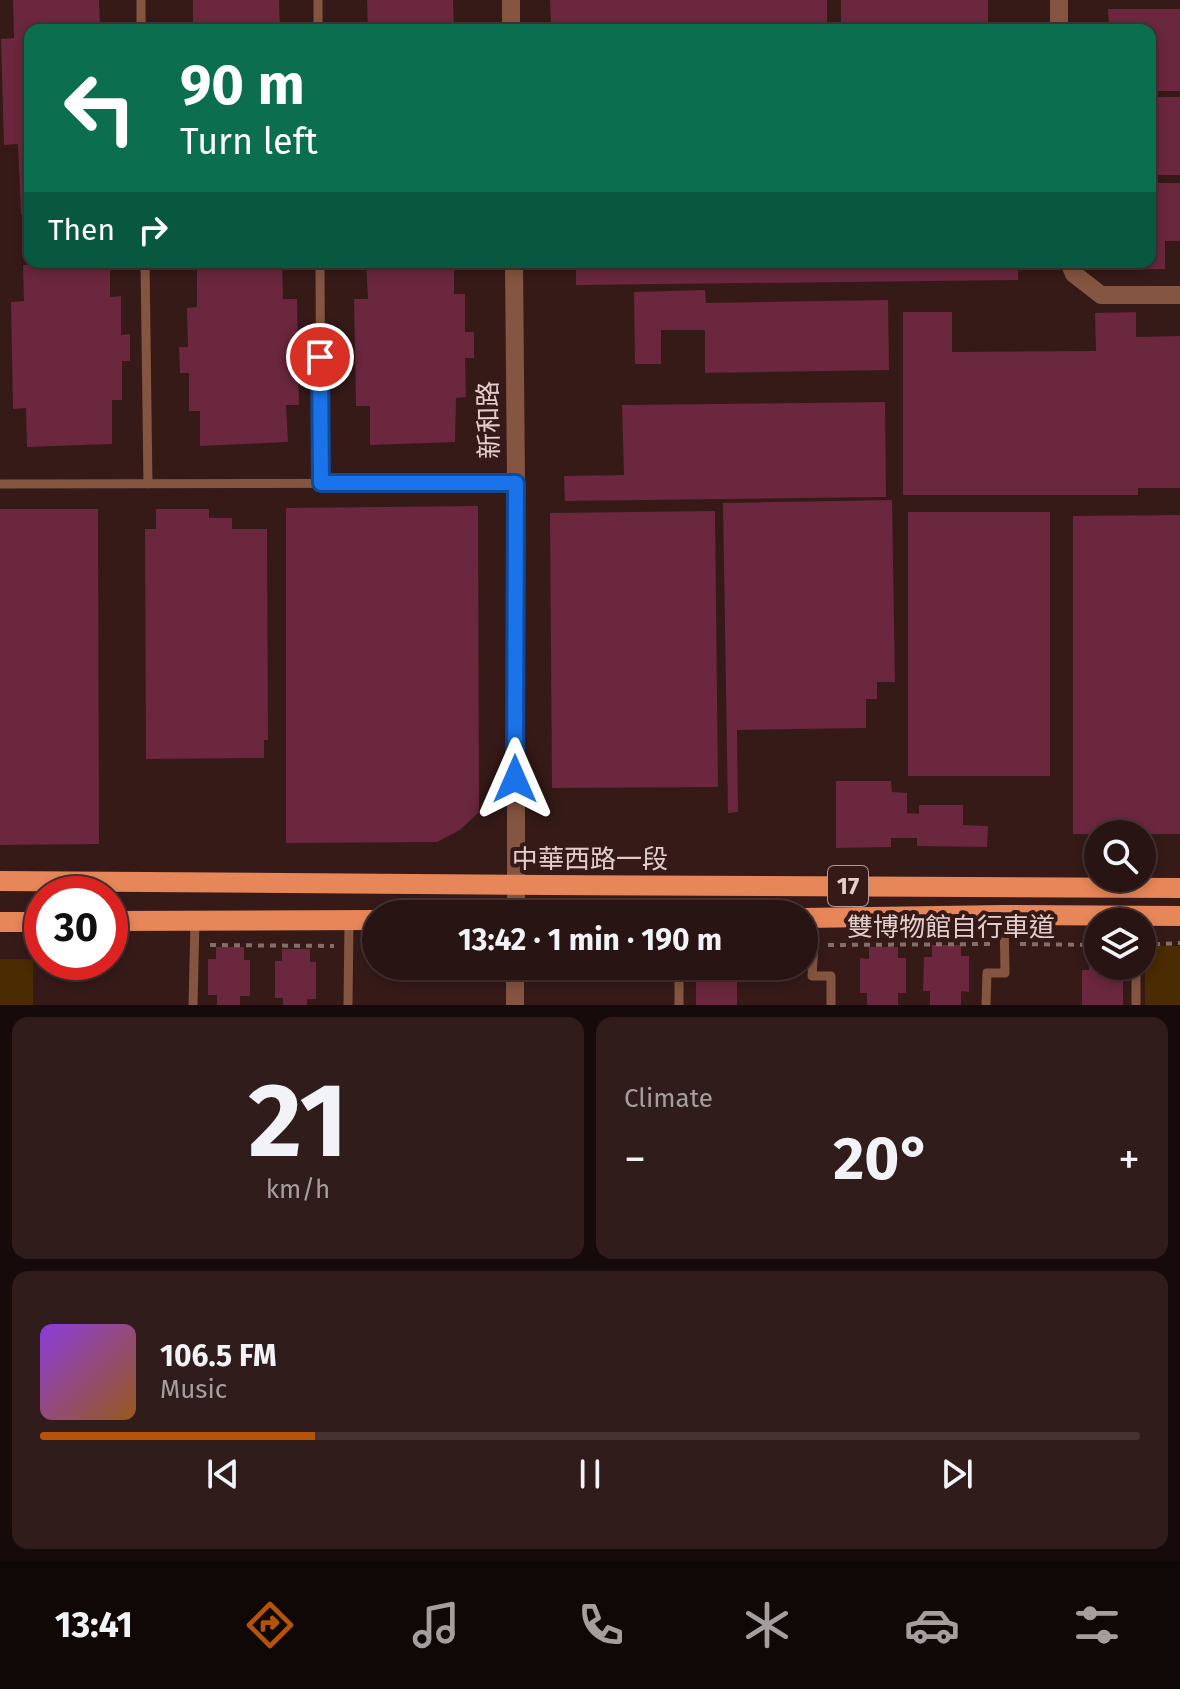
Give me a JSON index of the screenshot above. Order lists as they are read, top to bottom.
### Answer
{
  "streets": {
    "main road": ["中華西路一段", "17"],
    "street": ["新和路"],
    "path": ["雙博物館自行車道"]
  },
  "crossings": [
    ["新和路", "中華西路一段"]
  ],
  "page": {
    "turn": ["90 m", "Turn left"],
    "then": "Then",
    "limit": "30",
    "trip": "13:42 · 1 min · 190 m",
    "tile": [
      ["21", "km/h"],
      "Climate"
    ],
    "heat": ["−", "20°", "+"],
    "song": ["106.5 FM", "Music"],
    "tabs": "13:41"
  }
}
